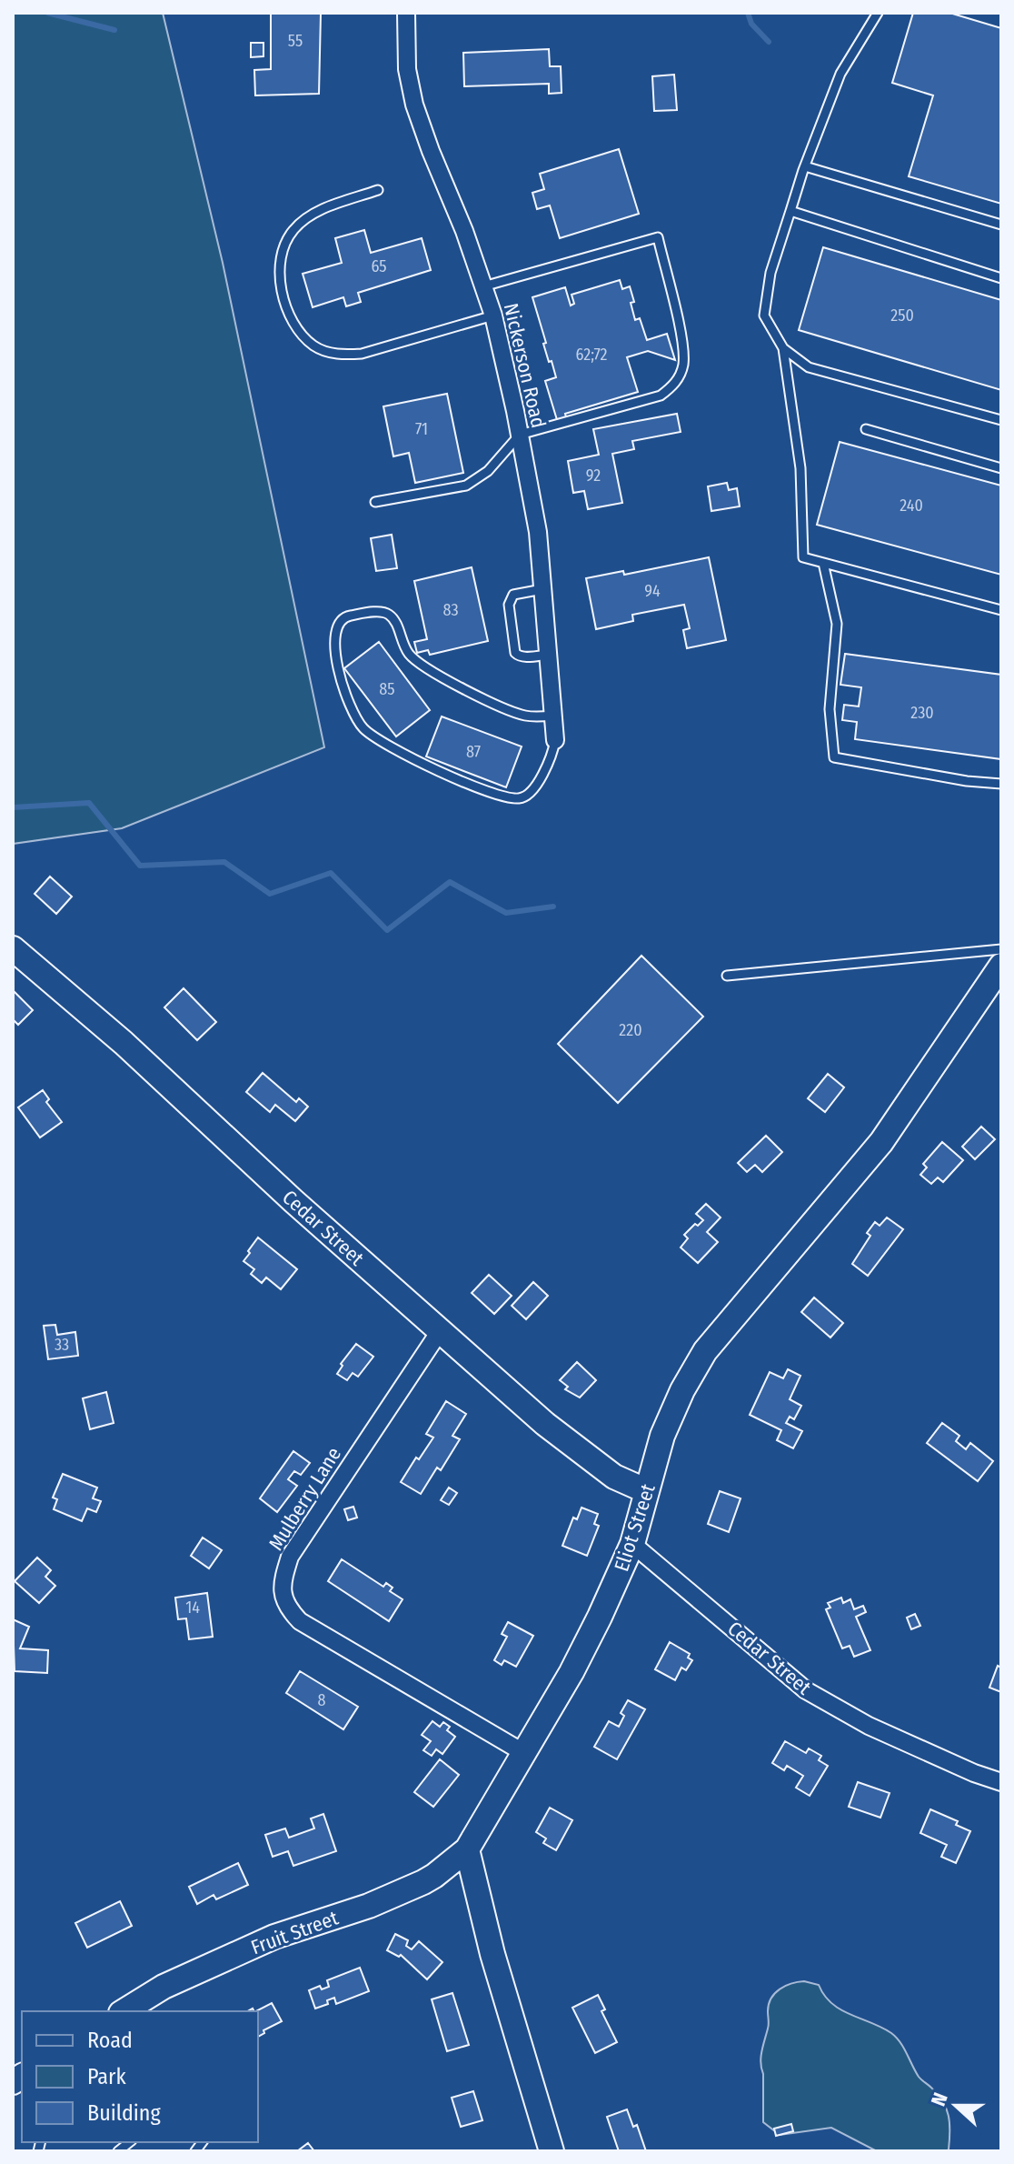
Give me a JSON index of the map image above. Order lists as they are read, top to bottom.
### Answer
{
  "streets": {
    "main road": ["Cedar Street", "Eliot Street", "Fruit Street"],
    "street": ["Nickerson Road", "Mulberry Lane"]
  },
  "crossings": [
    ["Cedar Street", "Mulberry Lane"],
    ["Cedar Street", "Eliot Street"],
    ["Mulberry Lane", "Eliot Street"],
    ["Eliot Street", "Fruit Street"]
  ],
  "house_numbers": [
    "55",
    "65",
    "250",
    "62;72",
    "71",
    "92",
    "240",
    "94",
    "83",
    "85",
    "230",
    "87",
    "220",
    "33",
    "14",
    "8"
  ],
  "legend": ["Road", "Park", "Building"],
  "north": "left"
}
